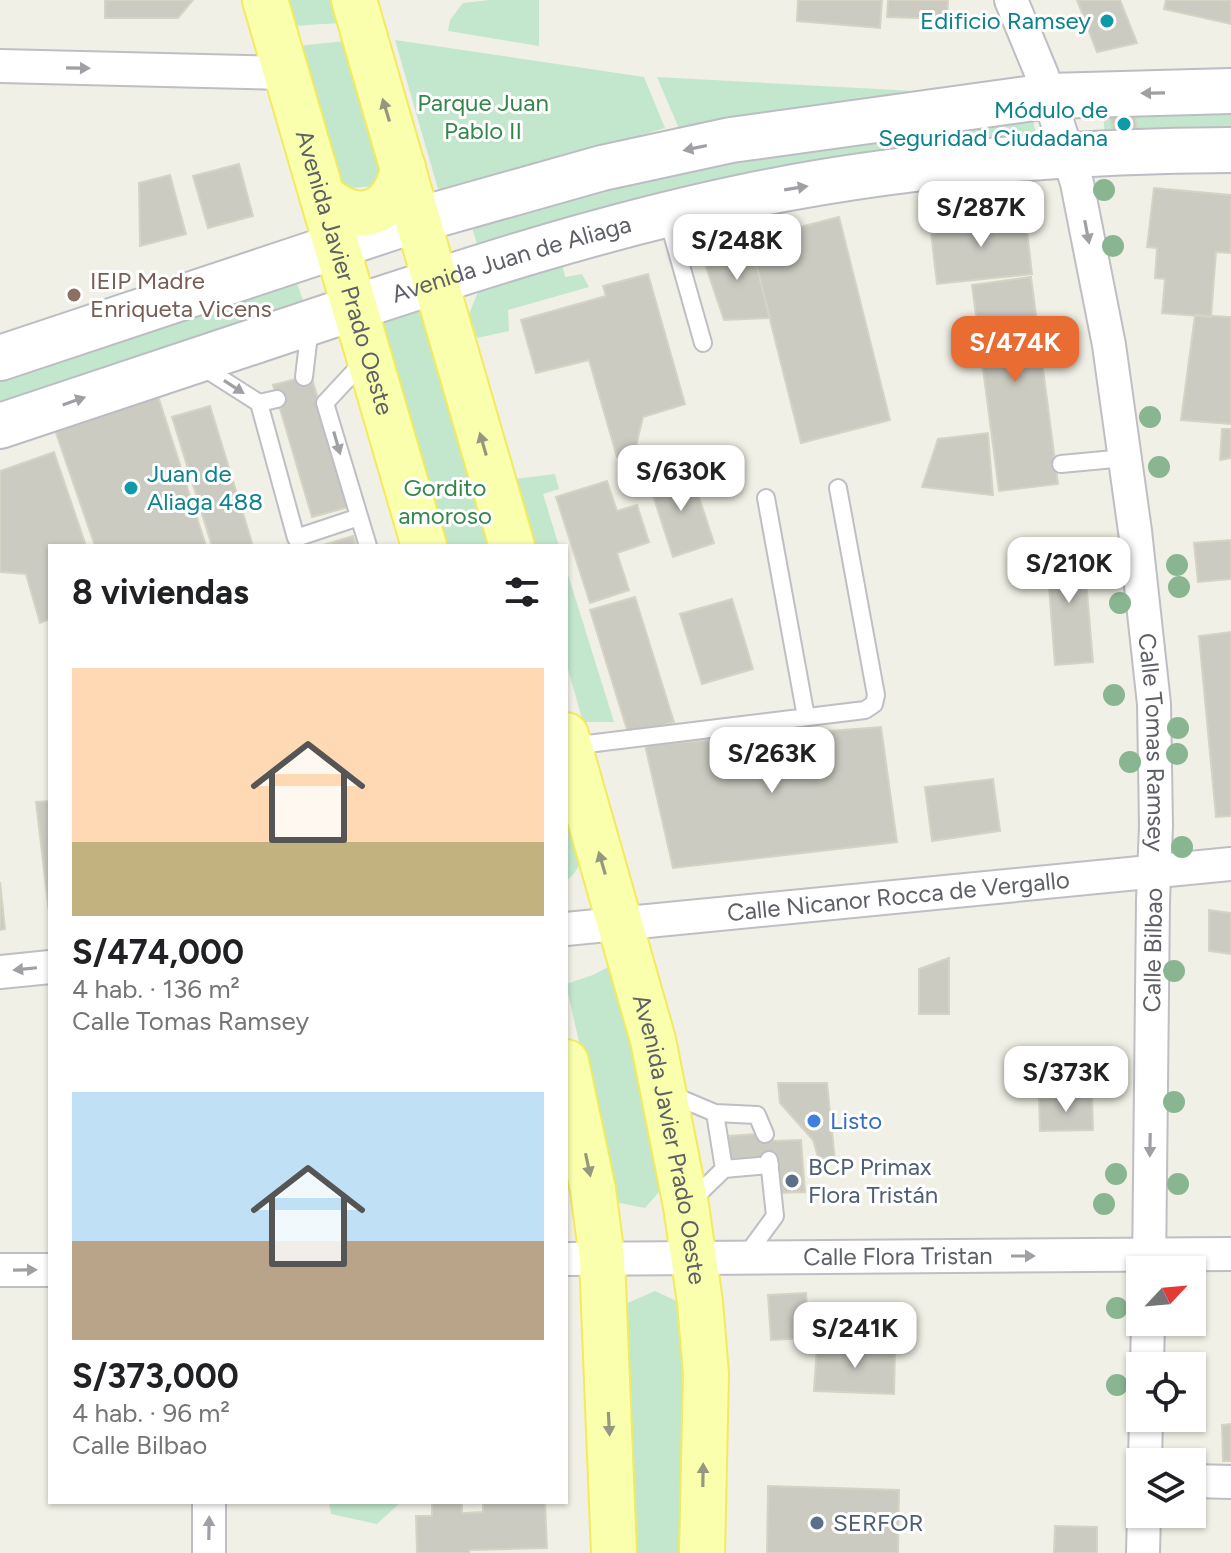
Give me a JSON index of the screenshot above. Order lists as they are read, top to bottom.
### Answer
{
  "streets": {
    "main road": ["Avenida Juan de Aliaga", "Avenida Javier Prado Oeste"],
    "street": [
      "Calle Tomas Ramsey",
      "Calle Nicanor Rocca de Vergallo",
      "Calle Bilbao",
      "Calle Flora Tristan"
    ]
  },
  "crossings": [
    ["Avenida Juan de Aliaga", "Avenida Javier Prado Oeste"],
    ["Avenida Juan de Aliaga", "Calle Tomas Ramsey"],
    ["Avenida Javier Prado Oeste", "Calle Nicanor Rocca de Vergallo"],
    ["Avenida Javier Prado Oeste", "Calle Flora Tristan"],
    ["Calle Tomas Ramsey", "Calle Nicanor Rocca de Vergallo"],
    ["Calle Tomas Ramsey", "Calle Bilbao"],
    ["Calle Nicanor Rocca de Vergallo", "Calle Bilbao"]
  ],
  "one_way": ["Calle Bilbao", "Calle Flora Tristan"],
  "parks": ["Parque Juan Pablo II", "Gordito amoroso"],
  "places": [
    "Edificio Ramsey",
    "Módulo de Seguridad Ciudadana",
    "IEIP Madre Enriqueta Vicens",
    "Juan de Aliaga 488",
    "Listo",
    "BCP Primax Flora Tristán",
    "SERFOR"
  ],
  "north": "top right",
  "page": {
    "price": [
      "S/287K",
      "S/248K",
      "S/474K",
      "S/630K",
      "S/210K",
      "S/263K",
      "S/373K",
      "S/241K"
    ],
    "heading": "8 viviendas",
    "list": [
      {
        "name": "S/474,000",
        "note": "4 hab. · 136 m² · Calle Tomas Ramsey"
      },
      {
        "name": "S/373,000",
        "note": "4 hab. · 96 m² · Calle Bilbao"
      }
    ]
  }
}
